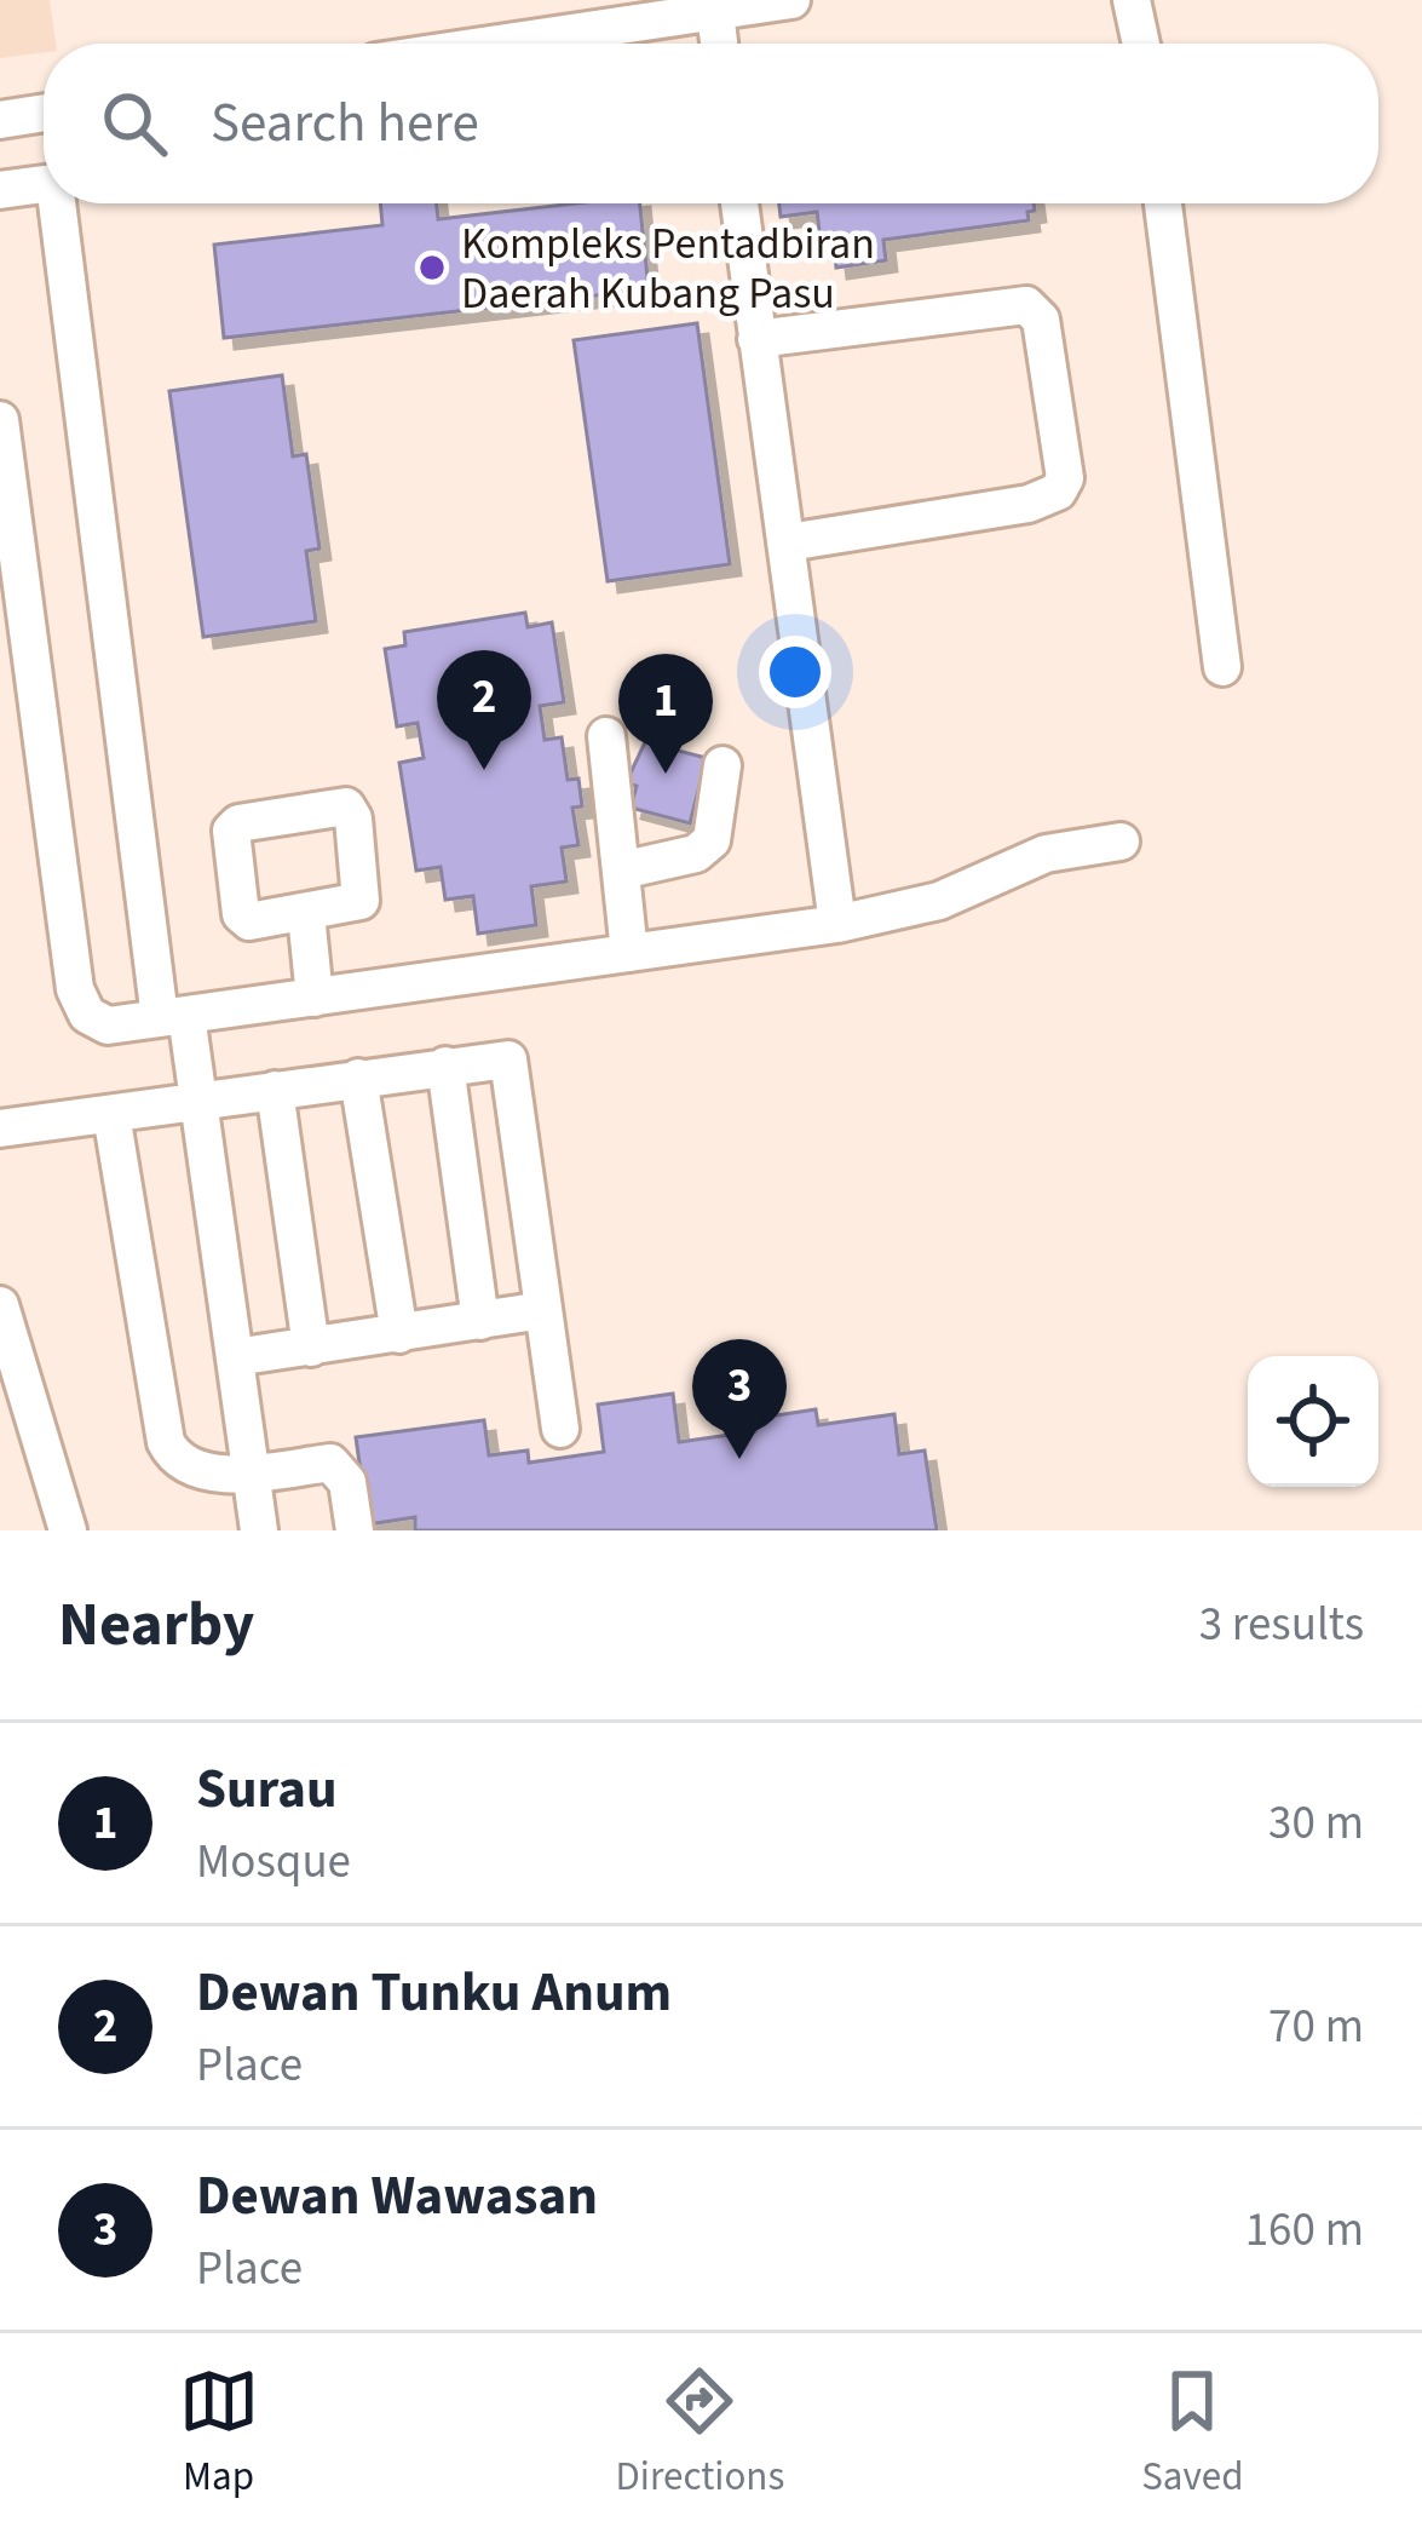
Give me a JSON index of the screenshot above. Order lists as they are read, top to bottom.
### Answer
{
  "places": ["Kompleks Pentadbiran Daerah Kubang Pasu"],
  "page": {
    "search": "Search here",
    "pins": ["2", "1", "3"],
    "heading": ["Nearby", "3 results"],
    "list": [
      {
        "mark": "1",
        "name": "Surau",
        "note": "Mosque",
        "value": "30 m"
      },
      {
        "mark": "2",
        "name": "Dewan Tunku Anum",
        "note": "Place",
        "value": "70 m"
      },
      {
        "mark": "3",
        "name": "Dewan Wawasan",
        "note": "Place",
        "value": "160 m"
      }
    ],
    "nav": ["Map", "Directions", "Saved"]
  }
}
